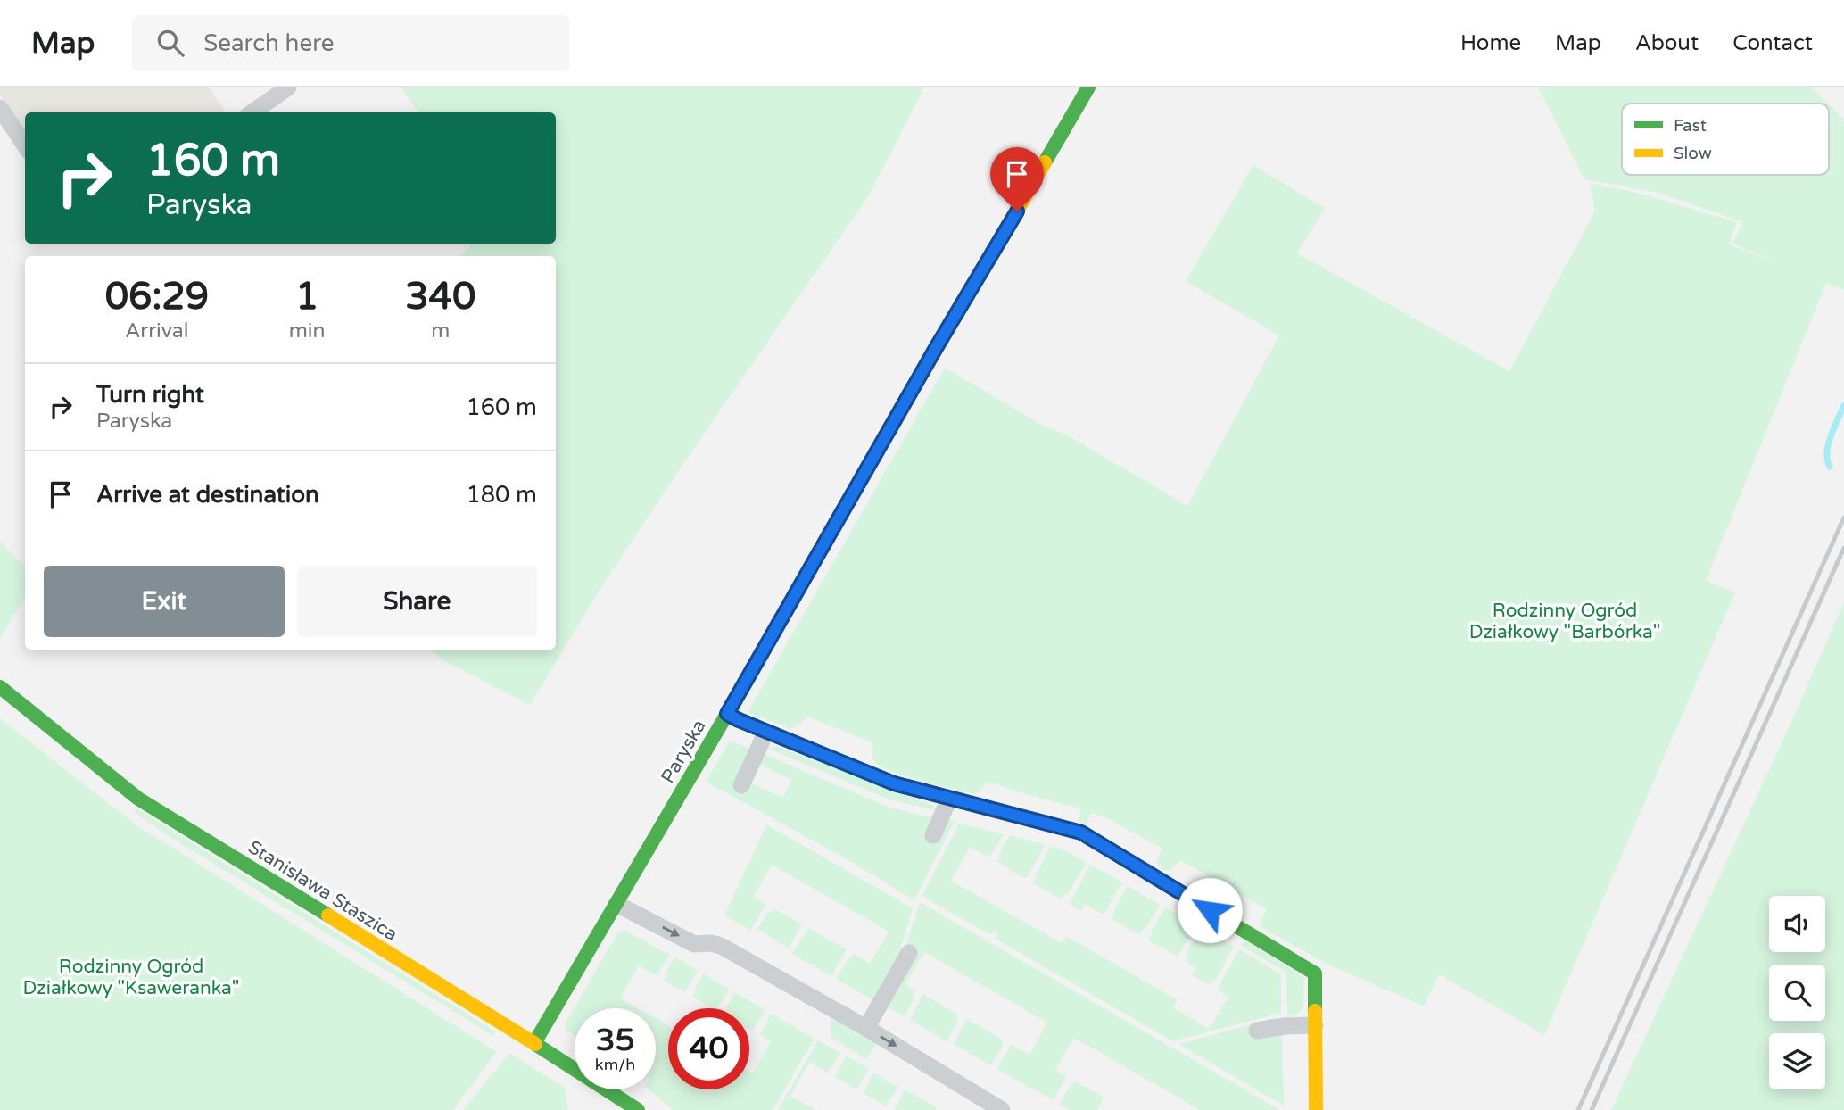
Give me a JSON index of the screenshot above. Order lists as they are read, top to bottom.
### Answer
{
  "streets": {
    "street": ["Paryska", "Stanisława Staszica"]
  },
  "crossings": [
    ["Paryska", "Stanisława Staszica"]
  ],
  "parks": ["Rodzinny Ogród Działkowy \"Barbórka\"", "Rodzinny Ogród Działkowy \"Ksaweranka\""],
  "legend": ["Fast", "Slow"],
  "page": {
    "header": "Map",
    "search": "Search here",
    "nav": [
      "Home",
      "Map",
      "About",
      "Contact"
    ],
    "turn": ["160 m", "Paryska"],
    "eta": [
      "06:29",
      "Arrival",
      "1",
      "min",
      "340",
      "m"
    ],
    "list": [
      {
        "name": "Turn right",
        "note": "Paryska",
        "value": "160 m"
      },
      {
        "name": "Arrive at destination",
        "value": "180 m"
      }
    ],
    "buttons": ["Exit", "Share"],
    "speed": "35 km/h",
    "limit": "40"
  }
}
